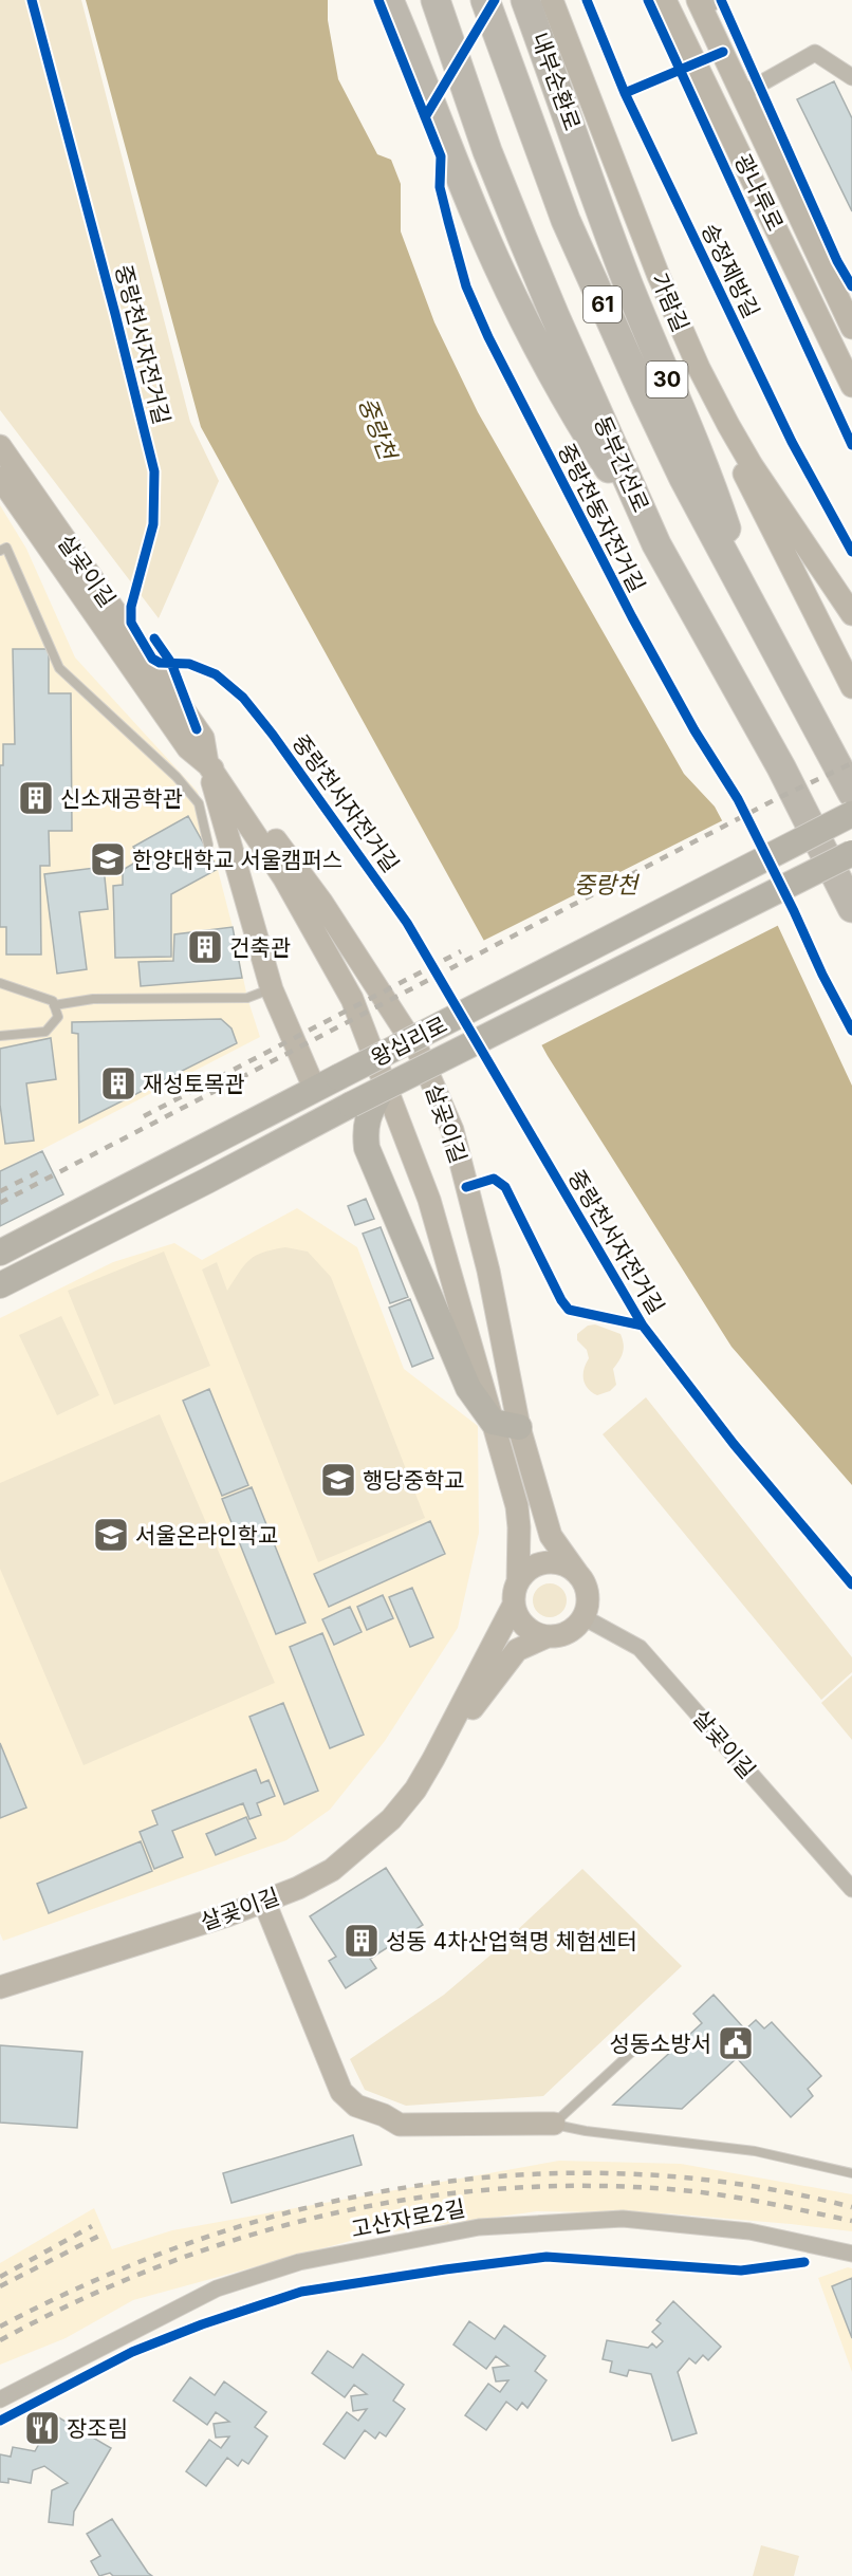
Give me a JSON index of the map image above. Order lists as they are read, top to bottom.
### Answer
{
  "streets": {
    "highway": [
      "내부순환로",
      "61",
      "30",
      "동부간선로"
    ],
    "main road": [
      "광나루로",
      "가람길",
      "살곶이길",
      "왕십리로"
    ],
    "street": ["고산자로2길"],
    "cycle path": ["송정제방길", "중랑천서자전거길", "중랑천동자전거길"]
  },
  "crossings": [
    ["내부순환로", "61"]
  ],
  "water": ["중랑천"],
  "places": {
    "building": [
      "신소재공학관",
      "건축관",
      "재성토목관",
      "성동 4차산업혁명 체험센터"
    ],
    "school or university": ["한양대학교 서울캠퍼스", "행당중학교", "서울온라인학교"],
    "public building": ["성동소방서"],
    "restaurant": ["장조림"]
  }
}
